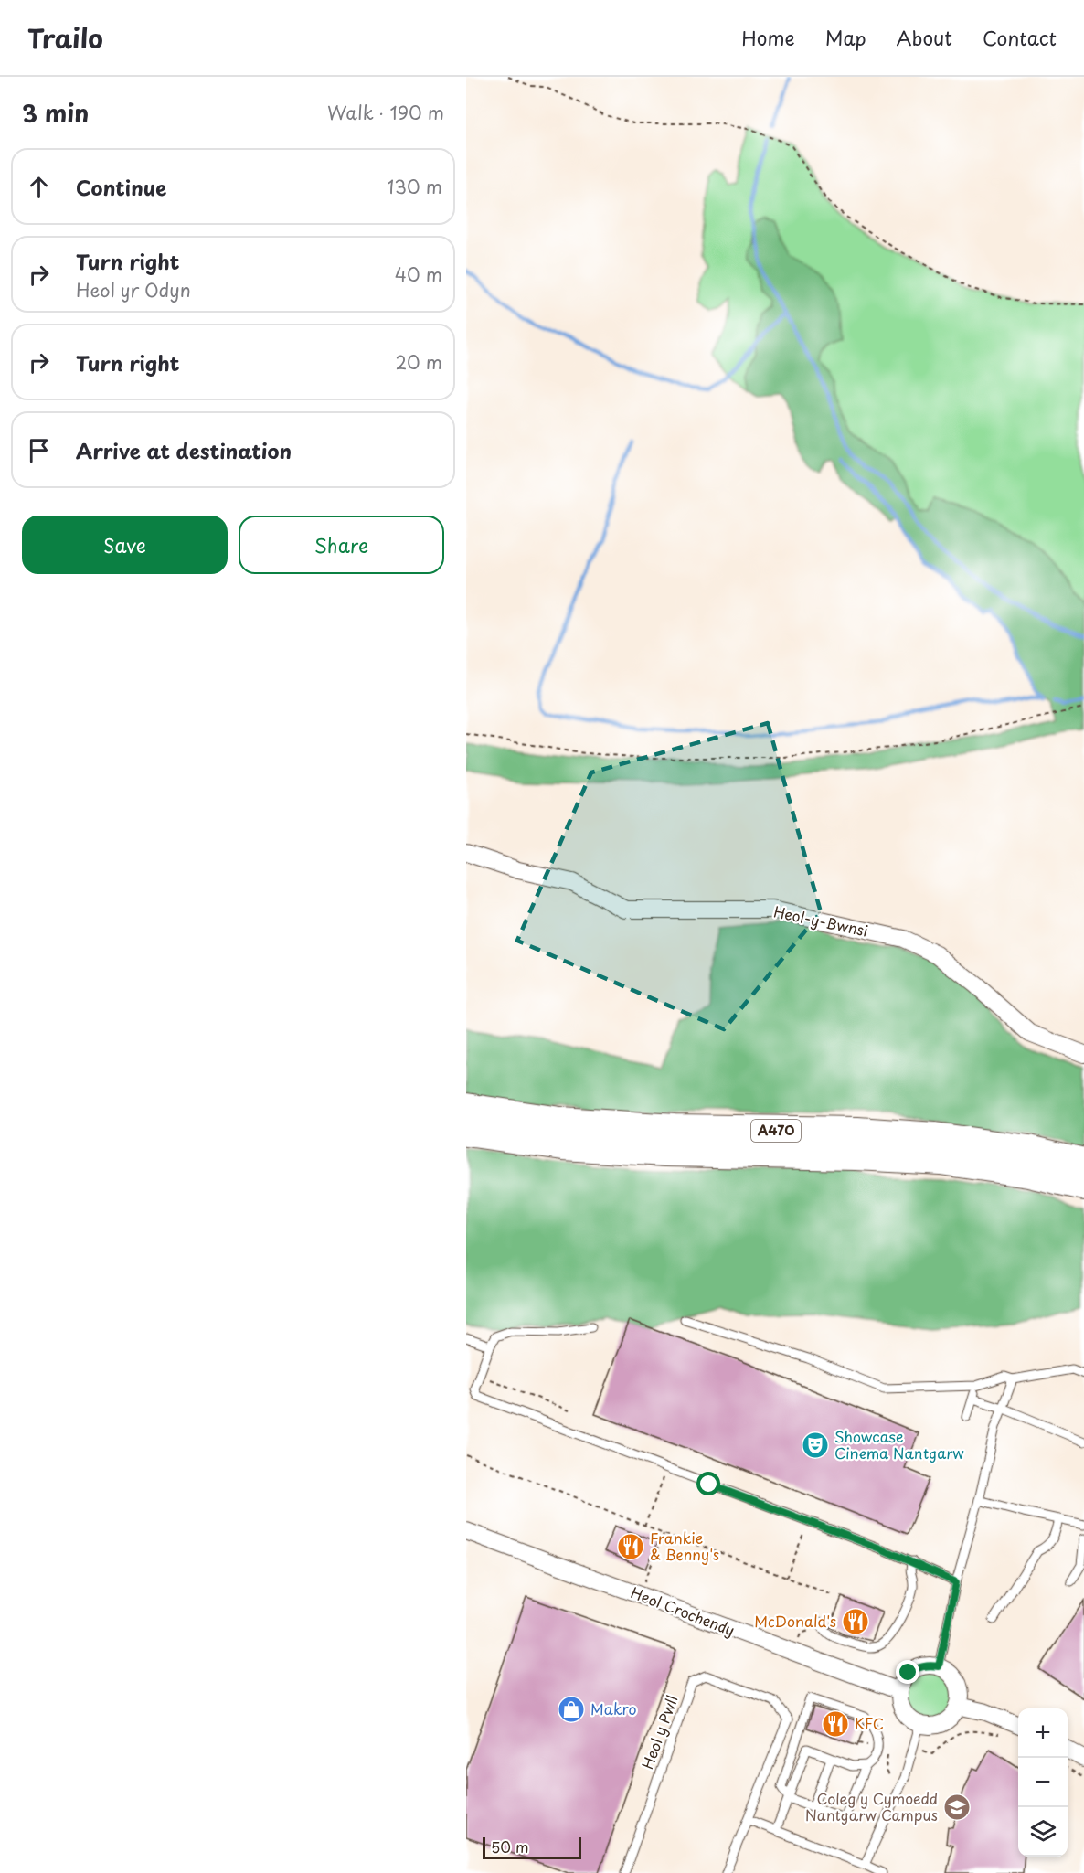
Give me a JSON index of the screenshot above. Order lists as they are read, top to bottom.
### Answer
{
  "streets": {
    "highway": ["A470"],
    "street": ["Heol-y-Bwnsi", "Heol Crochendy"],
    "lane": ["Heol y Pwll"]
  },
  "places": {
    "theatre": ["Showcase Cinema Nantgarw"],
    "restaurant": ["Frankie & Benny's", "McDonald's", "KFC"],
    "shop": ["Makro"],
    "school or university": ["Coleg y Cymoedd Nantgarw Campus"]
  },
  "scale_bar": "50 m",
  "page": {
    "header": "Trailo",
    "nav": [
      "Home",
      "Map",
      "About",
      "Contact"
    ],
    "heading": ["3 min", "Walk · 190 m"],
    "list": [
      ["Continue", "130 m"],
      ["Turn right", "Heol yr Odyn", "40 m"],
      ["Turn right", "20 m"],
      "Arrive at destination"
    ],
    "buttons": ["Save", "Share"],
    "map_buttons": ["+", "−"],
    "scale": "50 m"
  }
}
